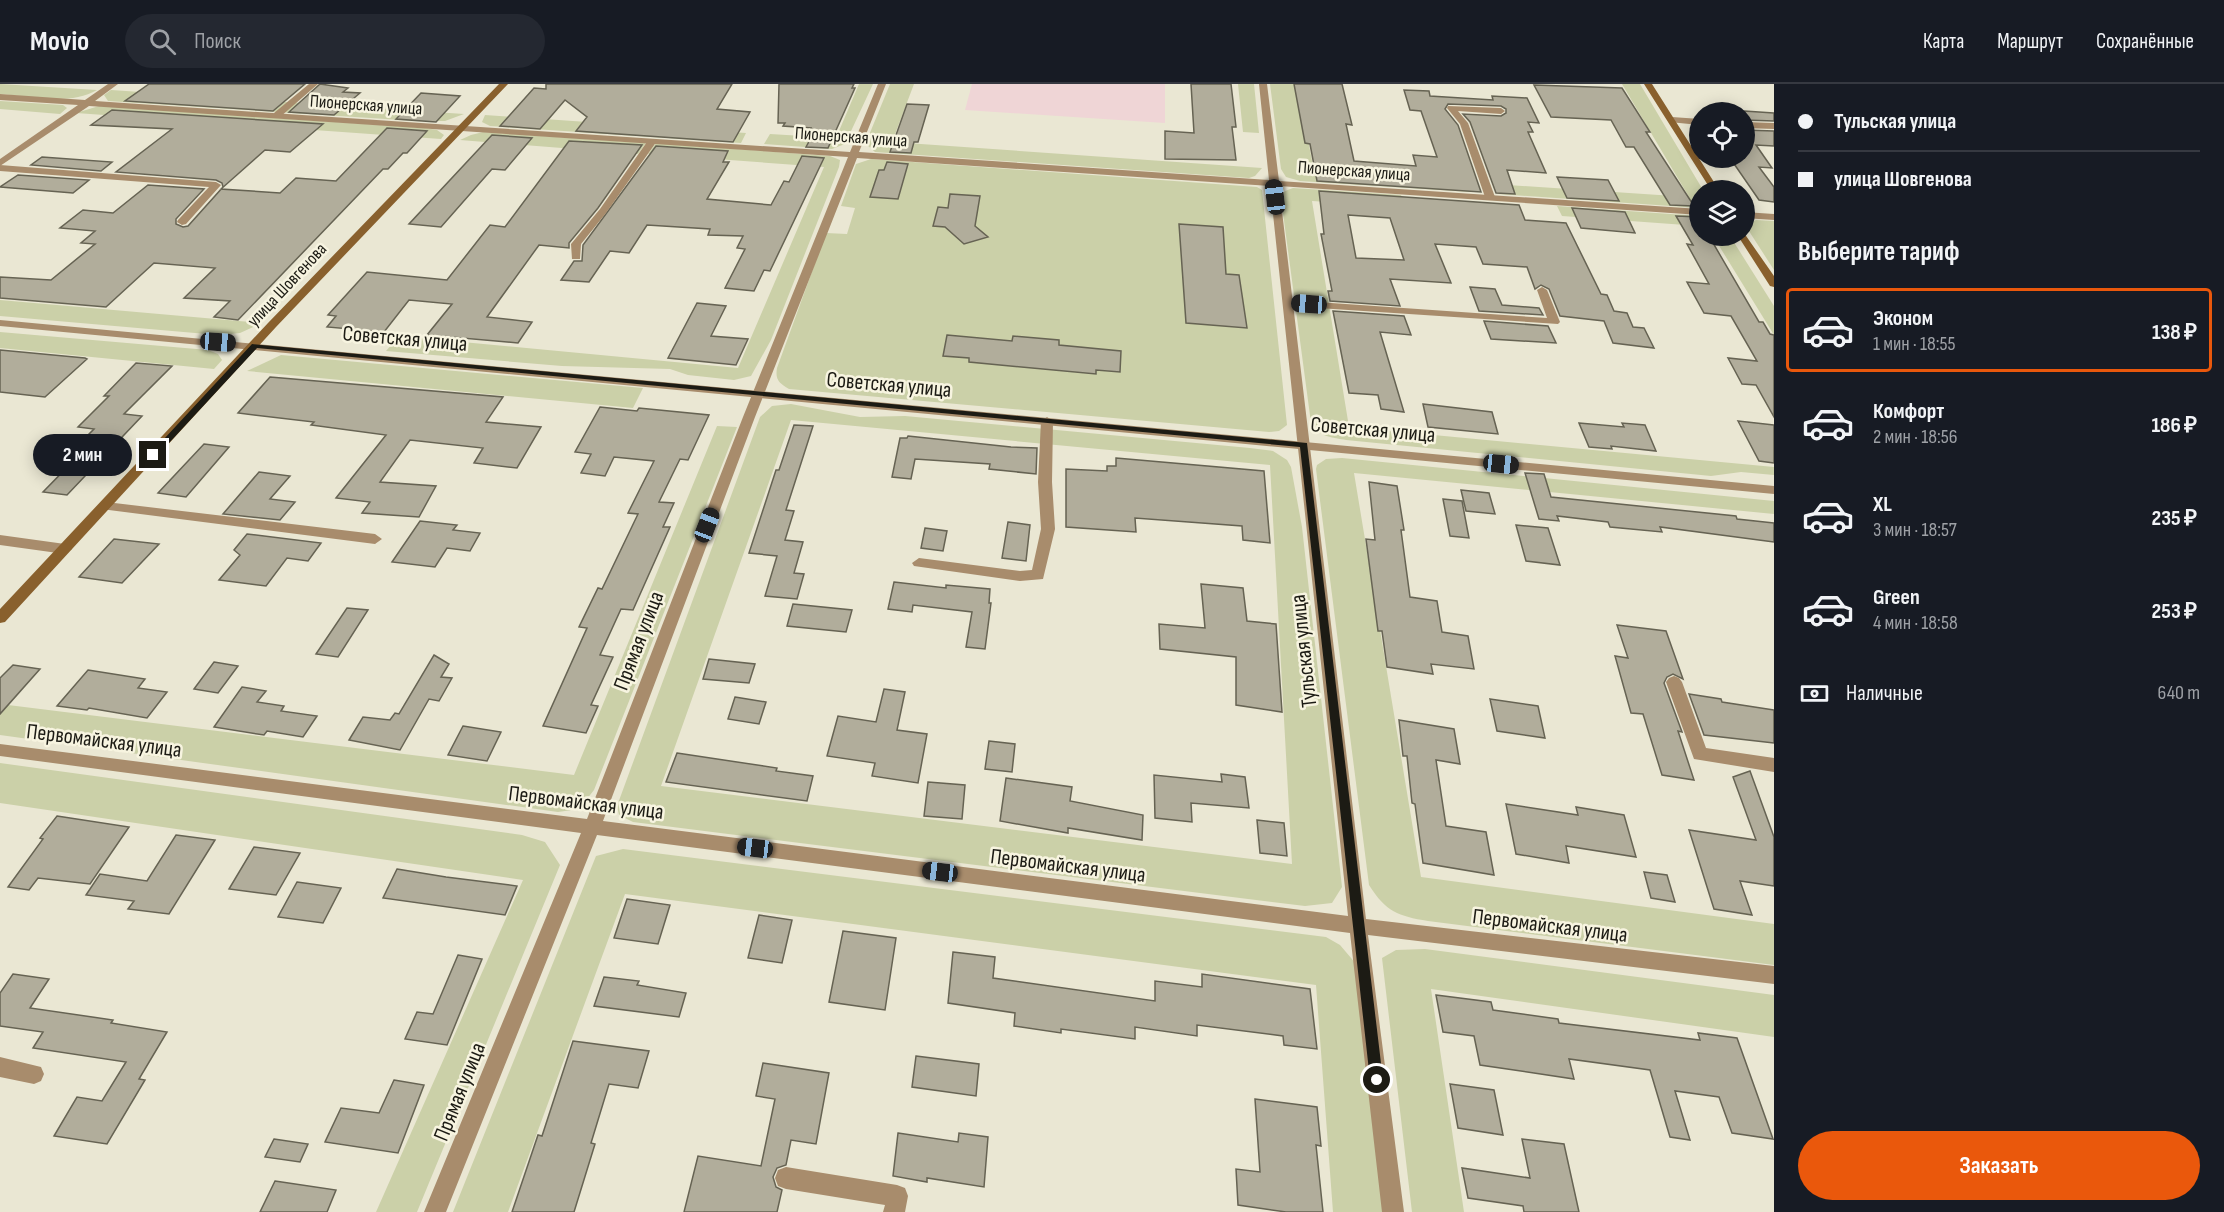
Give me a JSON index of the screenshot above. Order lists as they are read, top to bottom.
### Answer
{
  "streets": {
    "main road": ["улица Шовгенова"],
    "street": [
      "Пионерская улица",
      "Советская улица",
      "Прямая улица",
      "Тульская улица",
      "Первомайская улица"
    ]
  },
  "crossings": [
    ["Пионерская улица", "улица Шовгенова"],
    ["Пионерская улица", "Прямая улица"],
    ["Пионерская улица", "Тульская улица"],
    ["улица Шовгенова", "Советская улица"],
    ["Советская улица", "Прямая улица"],
    ["Советская улица", "Тульская улица"],
    ["Прямая улица", "Первомайская улица"],
    ["Тульская улица", "Первомайская улица"]
  ],
  "page": {
    "header": "Movio",
    "search": "Поиск",
    "nav": ["Карта", "Маршрут", "Сохранённые"],
    "banner": ["Тульская улица", "улица Шовгенова"],
    "heading": "Выберите тариф",
    "list": [
      {
        "name": "Эконом",
        "note": "1 мин · 18:55",
        "value": "138 ₽"
      },
      {
        "name": "Комфорт",
        "note": "2 мин · 18:56",
        "value": "186 ₽"
      },
      {
        "name": "XL",
        "note": "3 мин · 18:57",
        "value": "235 ₽"
      },
      {
        "name": "Green",
        "note": "4 мин · 18:58",
        "value": "253 ₽"
      }
    ],
    "bubble": "2 мин",
    "pay": ["Наличные", "640 m"],
    "buttons": "Заказать"
  }
}
